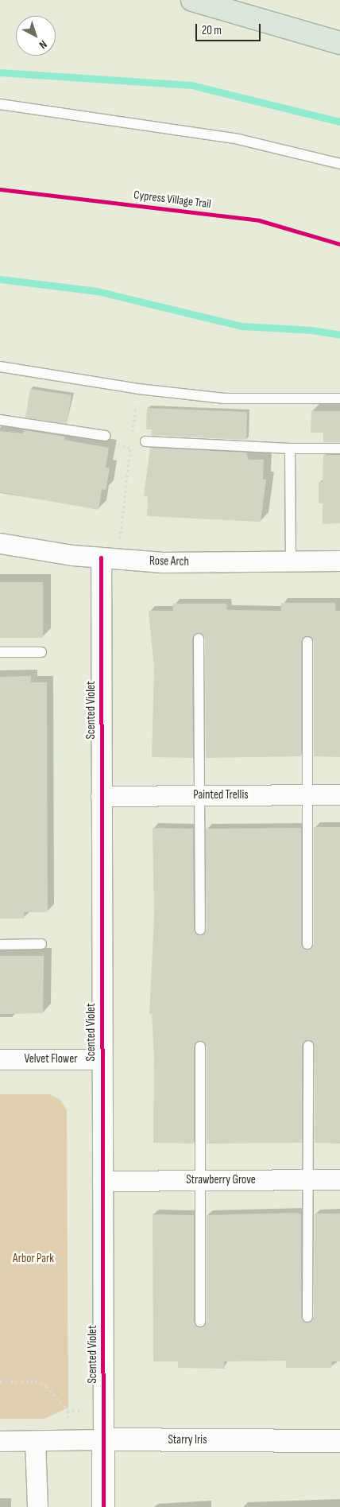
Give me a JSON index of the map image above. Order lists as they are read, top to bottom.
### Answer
{
  "streets": {
    "street": [
      "Rose Arch",
      "Scented Violet",
      "Painted Trellis",
      "Velvet Flower",
      "Strawberry Grove",
      "Starry Iris"
    ],
    "cycle path": ["Cypress Village Trail"]
  },
  "crossings": [
    ["Rose Arch", "Scented Violet"],
    ["Scented Violet", "Painted Trellis"],
    ["Scented Violet", "Velvet Flower"],
    ["Scented Violet", "Strawberry Grove"],
    ["Scented Violet", "Starry Iris"]
  ],
  "parks": ["Arbor Park"],
  "scale_bar": "20 m",
  "north": "bottom right"
}
